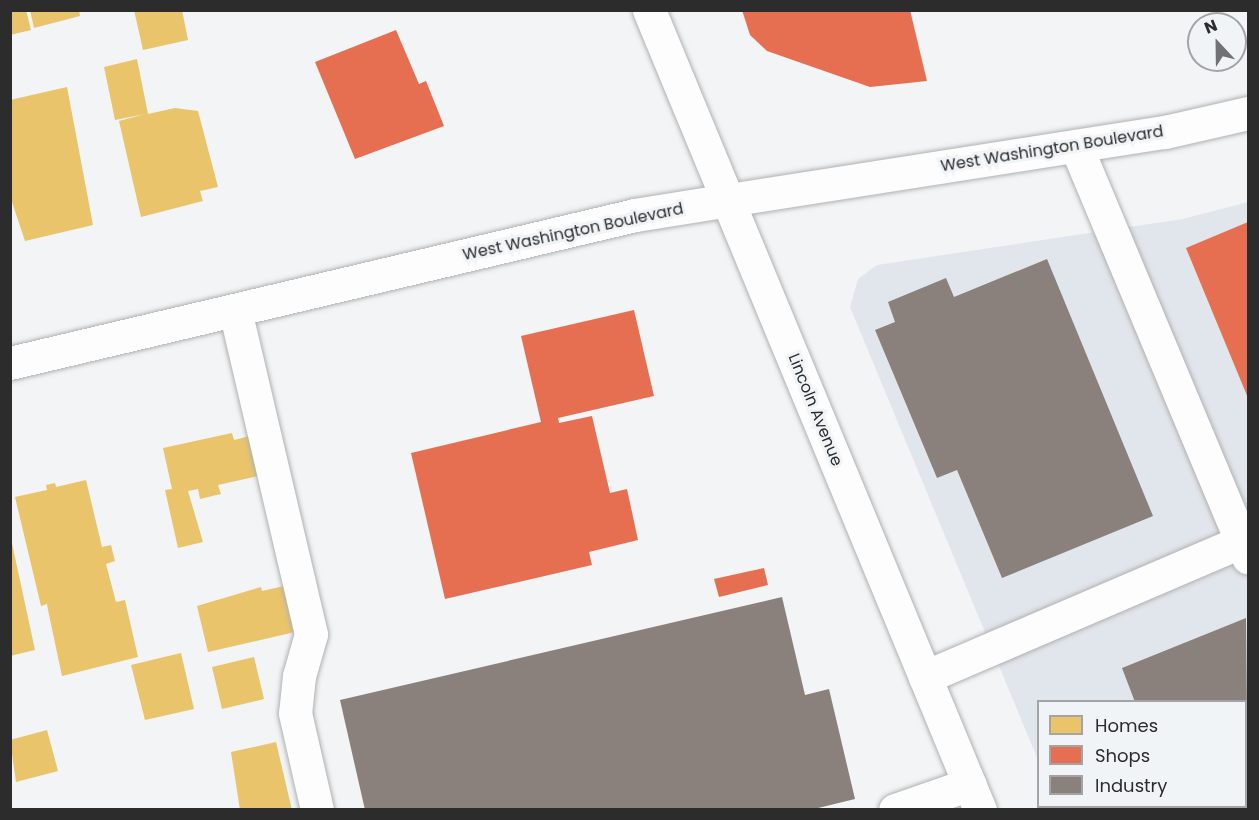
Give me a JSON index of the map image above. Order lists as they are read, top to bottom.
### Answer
{
  "streets": {
    "main road": ["West Washington Boulevard", "Lincoln Avenue"]
  },
  "crossings": [
    ["West Washington Boulevard", "Lincoln Avenue"]
  ],
  "legend": ["Homes", "Shops", "Industry"],
  "north": "top"
}
